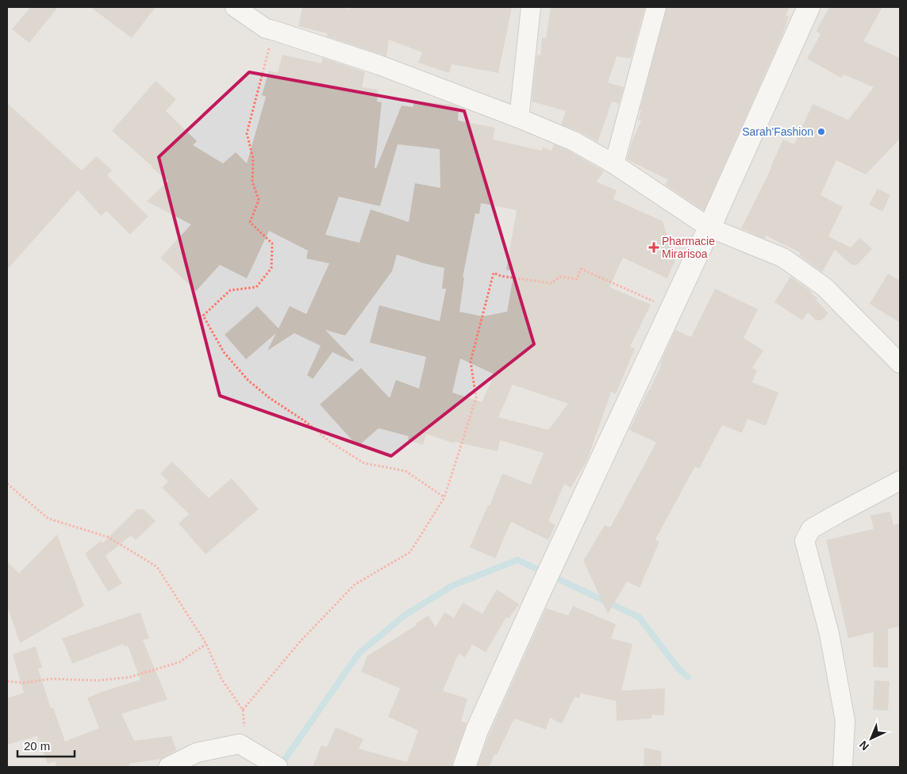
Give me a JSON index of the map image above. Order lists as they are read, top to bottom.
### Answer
{
  "places": {
    "other": ["Sarah'Fashion"],
    "health": ["Pharmacie Mirarisoa"]
  },
  "scale_bar": "20 m",
  "north": "bottom left"
}
